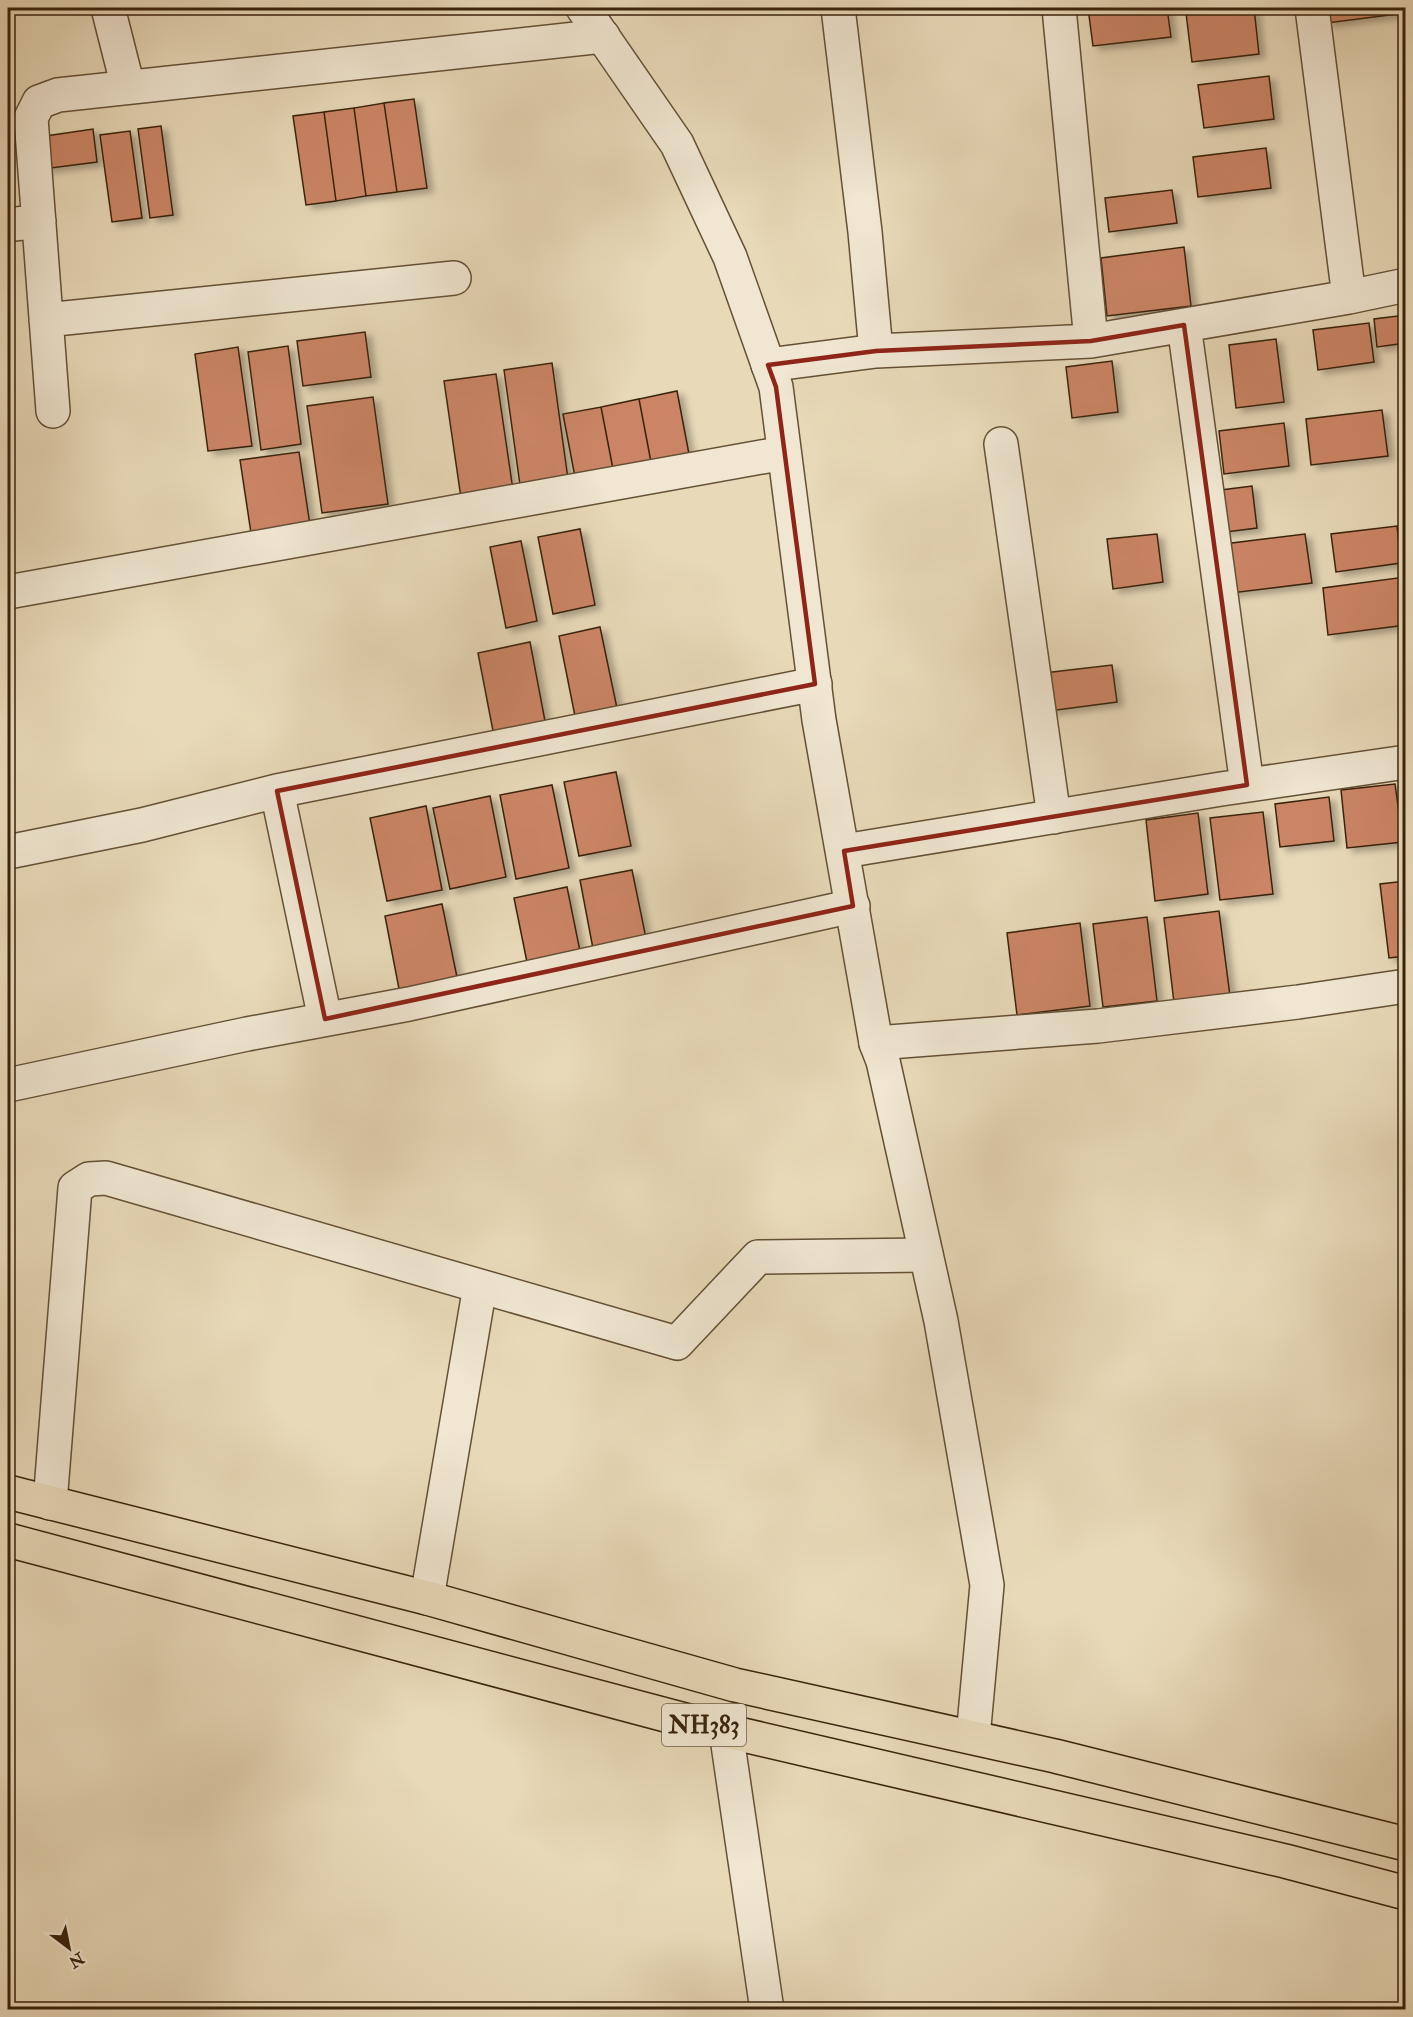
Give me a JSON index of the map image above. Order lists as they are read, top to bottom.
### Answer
{
  "streets": {
    "highway": ["NH383"]
  },
  "north": "bottom right"
}
